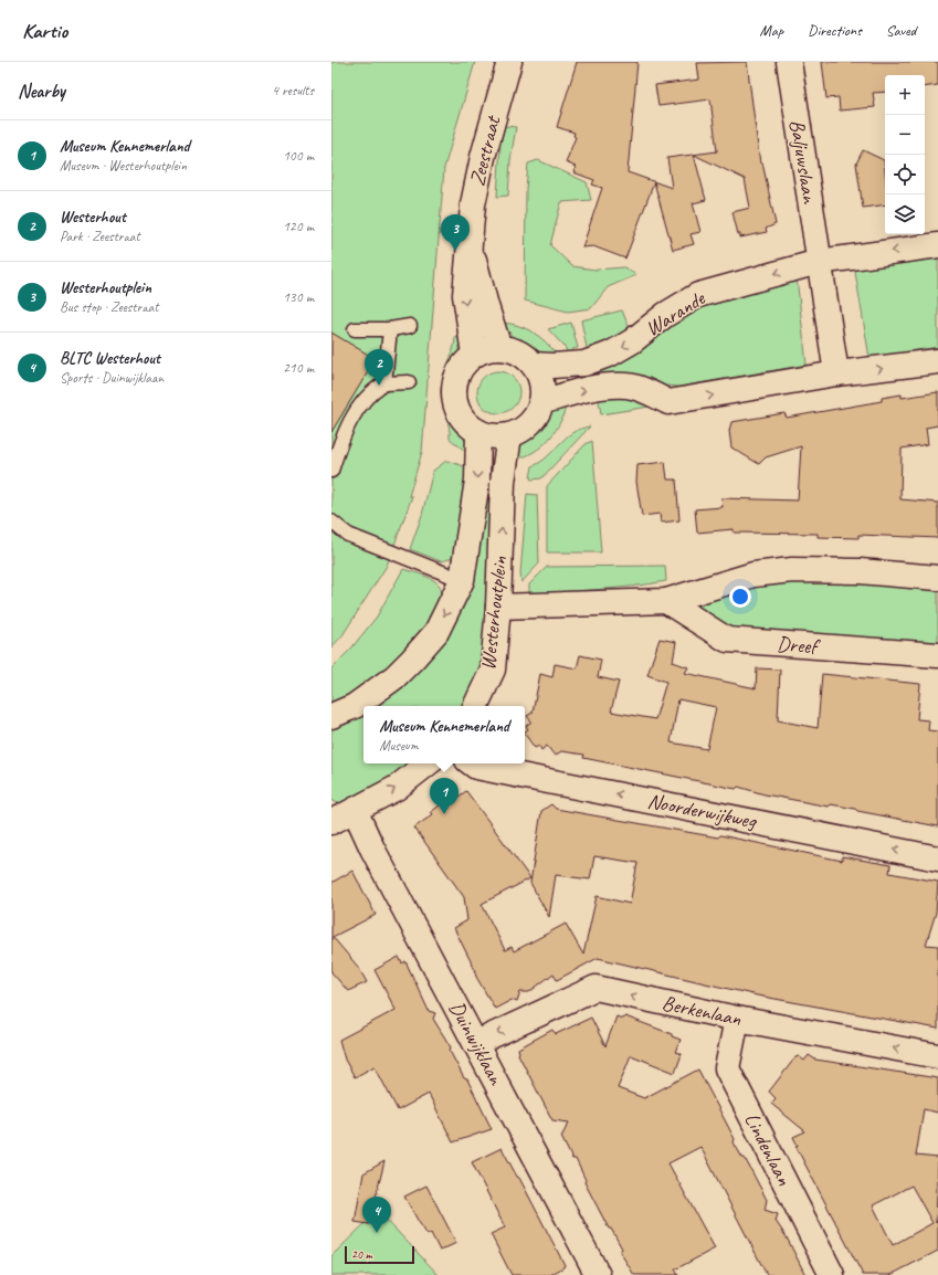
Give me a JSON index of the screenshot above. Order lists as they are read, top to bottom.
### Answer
{
  "streets": {
    "street": [
      "Zeestraat",
      "Baljuwslaan",
      "Warande",
      "Westerhoutplein",
      "Dreef",
      "Noorderwijkweg",
      "Berkenlaan",
      "Duinwijklaan",
      "Lindenlaan"
    ]
  },
  "crossings": [
    ["Zeestraat", "Warande"],
    ["Zeestraat", "Westerhoutplein"],
    ["Baljuwslaan", "Warande"],
    ["Warande", "Westerhoutplein"],
    ["Berkenlaan", "Duinwijklaan"],
    ["Berkenlaan", "Lindenlaan"]
  ],
  "one_way": ["Noorderwijkweg", "Berkenlaan"],
  "scale_bar": "20 m",
  "page": {
    "header": "Kartio",
    "nav": ["Map", "Directions", "Saved"],
    "heading": ["Nearby", "4 results"],
    "map_buttons": ["+", "−"],
    "list": [
      {
        "mark": "1",
        "name": "Museum Kennemerland",
        "note": "Museum · Westerhoutplein",
        "value": "100 m"
      },
      {
        "mark": "2",
        "name": "Westerhout",
        "note": "Park · Zeestraat",
        "value": "120 m"
      },
      {
        "mark": "3",
        "name": "Westerhoutplein",
        "note": "Bus stop · Zeestraat",
        "value": "130 m"
      },
      {
        "mark": "4",
        "name": "BLTC Westerhout",
        "note": "Sports · Duinwijklaan",
        "value": "210 m"
      }
    ],
    "pins": [
      "3",
      "2",
      "1",
      "4"
    ],
    "popup": ["Museum Kennemerland", "Museum"],
    "scale": "20 m"
  }
}
